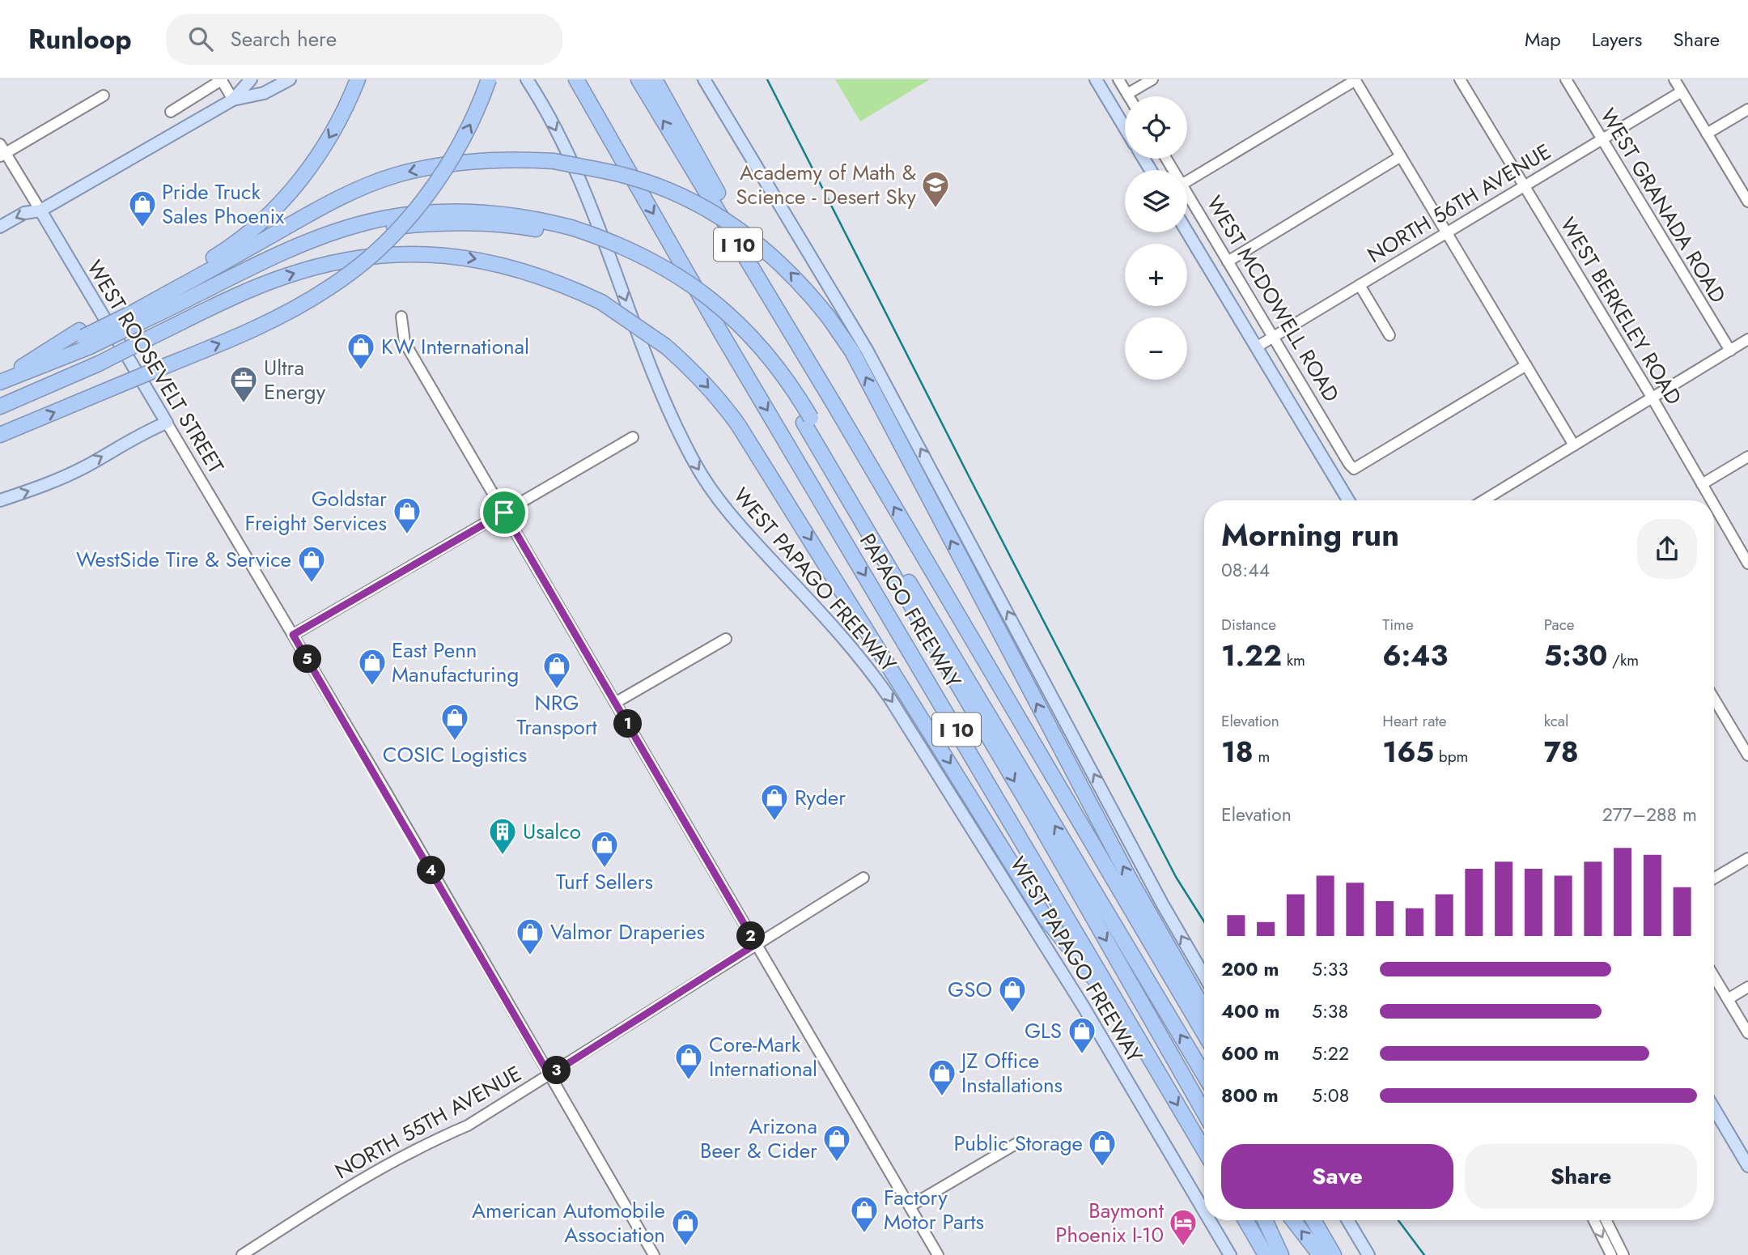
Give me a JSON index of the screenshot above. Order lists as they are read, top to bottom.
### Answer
{
  "streets": {
    "highway": ["I 10", "PAPAGO FREEWAY"],
    "main road": ["WEST MCDOWELL ROAD", "WEST ROOSEVELT STREET", "WEST PAPAGO FREEWAY"],
    "street": [
      "NORTH 56TH AVENUE",
      "WEST GRANADA ROAD",
      "WEST BERKELEY ROAD",
      "NORTH 55TH AVENUE"
    ]
  },
  "crossings": [
    ["NORTH 56TH AVENUE", "WEST GRANADA ROAD"],
    ["NORTH 56TH AVENUE", "WEST MCDOWELL ROAD"],
    ["NORTH 56TH AVENUE", "WEST BERKELEY ROAD"],
    ["WEST ROOSEVELT STREET", "NORTH 55TH AVENUE"]
  ],
  "one_way": ["WEST PAPAGO FREEWAY"],
  "places": {
    "school or university": ["Academy of Math & Science - Desert Sky"],
    "shop": [
      "Pride Truck Sales Phoenix",
      "KW International",
      "Goldstar Freight Services",
      "WestSide Tire & Service",
      "East Penn Manufacturing",
      "NRG Transport",
      "COSIC Logistics",
      "Ryder",
      "Turf Sellers",
      "Valmor Draperies",
      "GSO",
      "GLS",
      "Core-Mark International",
      "JZ Office Installations",
      "Arizona Beer & Cider",
      "Public Storage",
      "Factory Motor Parts",
      "American Automobile Association"
    ],
    "office": ["Ultra Energy"],
    "building": ["Usalco"],
    "hotel": ["Baymont Phoenix I-10"]
  },
  "page": {
    "header": "Runloop",
    "search": "Search here",
    "nav": ["Map", "Layers", "Share"],
    "map_buttons": ["+", "−"],
    "heading": ["Morning run", "08:44"],
    "stats": [
      ["Distance", "1.22 km"],
      ["Time", "6:43"],
      ["Pace", "5:30 /km"],
      ["Elevation", "18 m"],
      ["Heart rate", "165 bpm"],
      ["kcal", "78"]
    ],
    "pins": [
      "5",
      "1",
      "4",
      "2",
      "3"
    ],
    "chart": ["Elevation", "277–288 m"],
    "list": [
      {
        "name": "200 m",
        "note": "5:33"
      },
      {
        "name": "400 m",
        "note": "5:38"
      },
      {
        "name": "600 m",
        "note": "5:22"
      },
      {
        "name": "800 m",
        "note": "5:08"
      }
    ],
    "buttons": ["Save", "Share"]
  }
}
